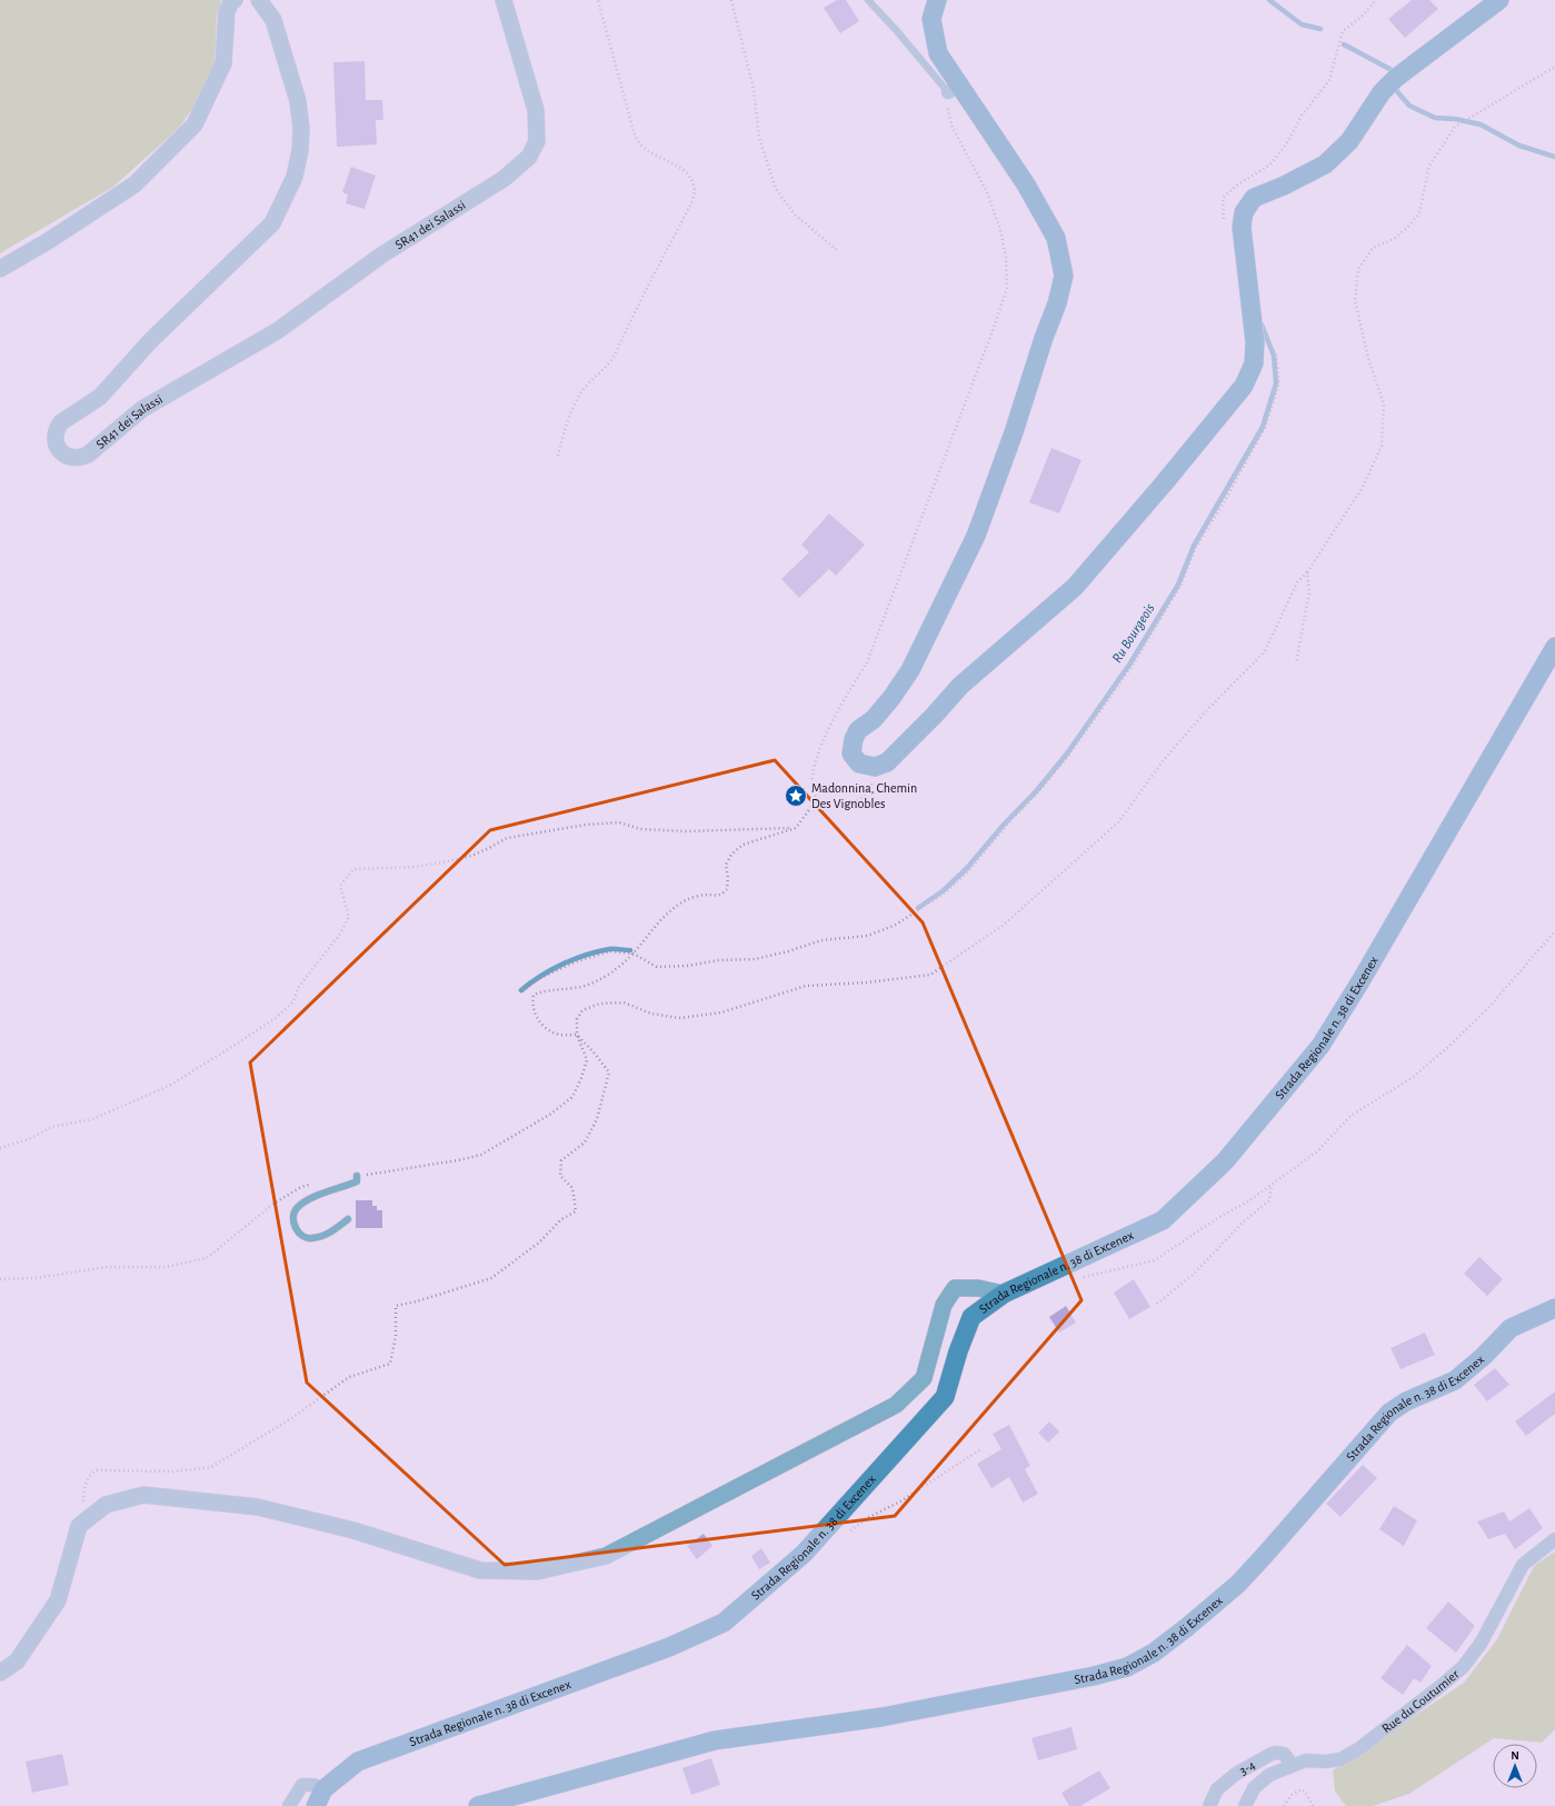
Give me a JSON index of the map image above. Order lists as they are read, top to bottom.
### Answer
{
  "streets": {
    "main road": ["Strada Regionale n. 38 di Excenex"],
    "street": ["SR41 dei Salassi", "Rue du Coutumier", "3-4"]
  },
  "crossings": [
    ["Rue du Coutumier", "3-4"]
  ],
  "water": ["Ru Bourgeois"],
  "places": {
    "place": ["Madonnina, Chemin Des Vignobles"]
  },
  "north": "top"
}
